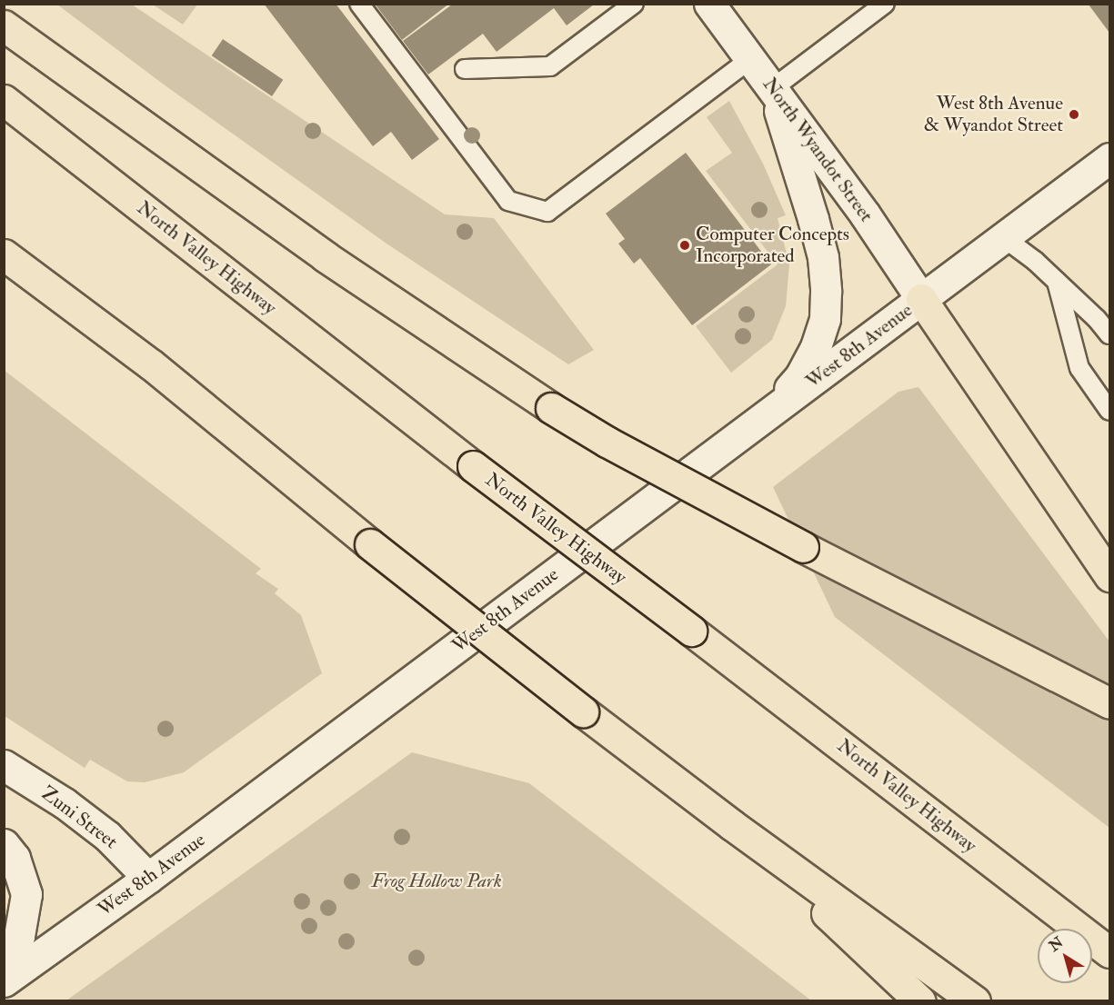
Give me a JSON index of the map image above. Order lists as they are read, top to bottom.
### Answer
{
  "streets": {
    "highway": ["North Valley Highway"],
    "main road": ["North Wyandot Street", "West 8th Avenue", "Zuni Street"]
  },
  "crossings": [
    ["North Wyandot Street", "West 8th Avenue"],
    ["West 8th Avenue", "Zuni Street"]
  ],
  "parks": ["Frog Hollow Park"],
  "places": ["West 8th Avenue & Wyandot Street", "Computer Concepts Incorporated"],
  "north": "top left"
}
